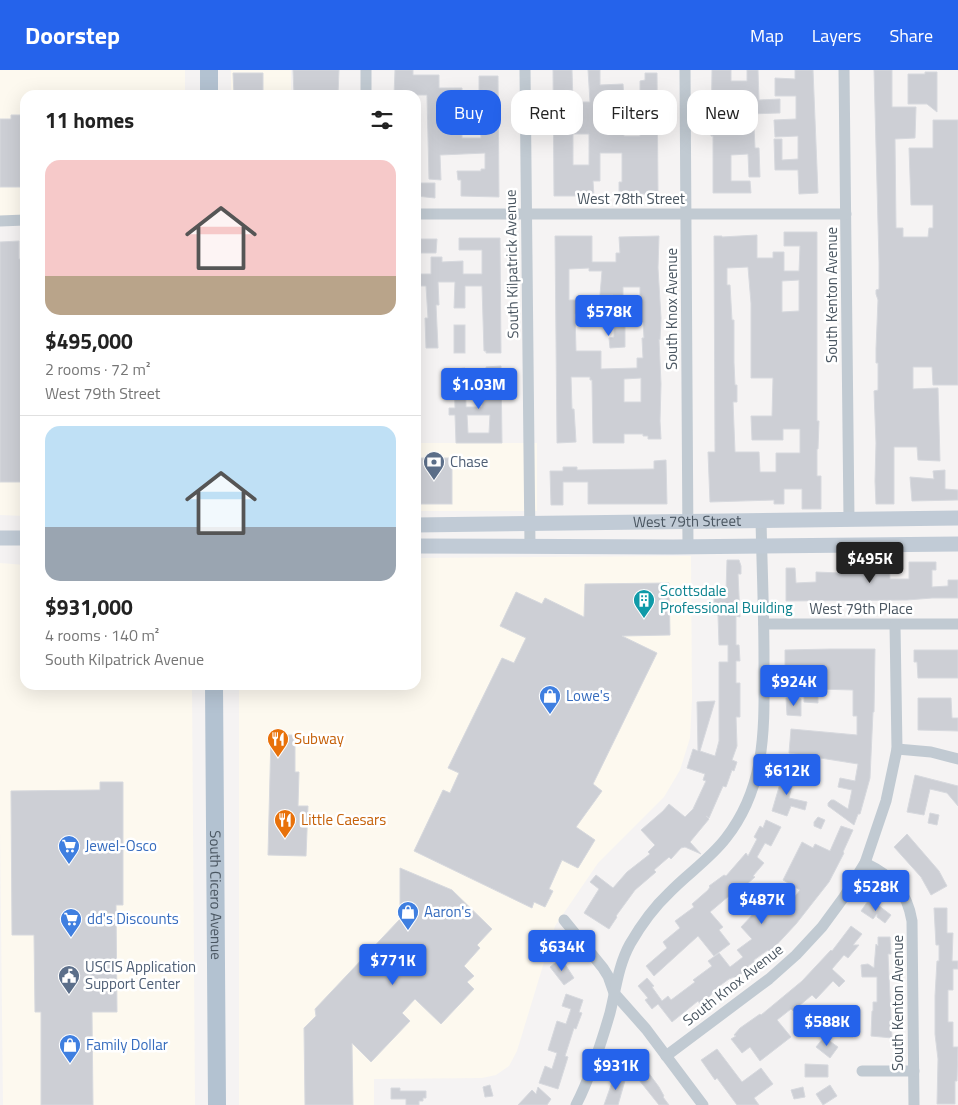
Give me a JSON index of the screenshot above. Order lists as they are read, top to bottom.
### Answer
{
  "streets": {
    "main road": ["West 79th Street", "South Cicero Avenue"],
    "street": [
      "West 78th Street",
      "South Kilpatrick Avenue",
      "South Kenton Avenue",
      "South Knox Avenue",
      "West 79th Place"
    ]
  },
  "crossings": [
    ["West 78th Street", "South Kilpatrick Avenue"],
    ["West 78th Street", "South Kenton Avenue"],
    ["West 78th Street", "South Knox Avenue"],
    ["South Kilpatrick Avenue", "West 79th Street"],
    ["South Kenton Avenue", "South Knox Avenue"],
    ["South Kenton Avenue", "West 79th Street"],
    ["South Knox Avenue", "West 79th Street"],
    ["South Knox Avenue", "West 79th Place"]
  ],
  "places": {
    "bank": ["Chase"],
    "building": ["Scottsdale Professional Building"],
    "shop": ["Lowe's", "Aaron's", "Family Dollar"],
    "restaurant": ["Subway", "Little Caesars"],
    "supermarket": ["Jewel-Osco", "dd's Discounts"],
    "public building": ["USCIS Application Support Center"]
  },
  "page": {
    "header": "Doorstep",
    "nav": ["Map", "Layers", "Share"],
    "chip": [
      "Buy",
      "Rent",
      "Filters",
      "New"
    ],
    "heading": "11 homes",
    "list": [
      {
        "name": "$495,000",
        "note": "2 rooms · 72 m² · West 79th Street"
      },
      {
        "name": "$931,000",
        "note": "4 rooms · 140 m² · South Kilpatrick Avenue"
      }
    ],
    "price": [
      "$578K",
      "$1.03M",
      "$495K",
      "$924K",
      "$612K",
      "$528K",
      "$487K",
      "$634K",
      "$771K",
      "$588K",
      "$931K"
    ]
  }
}
